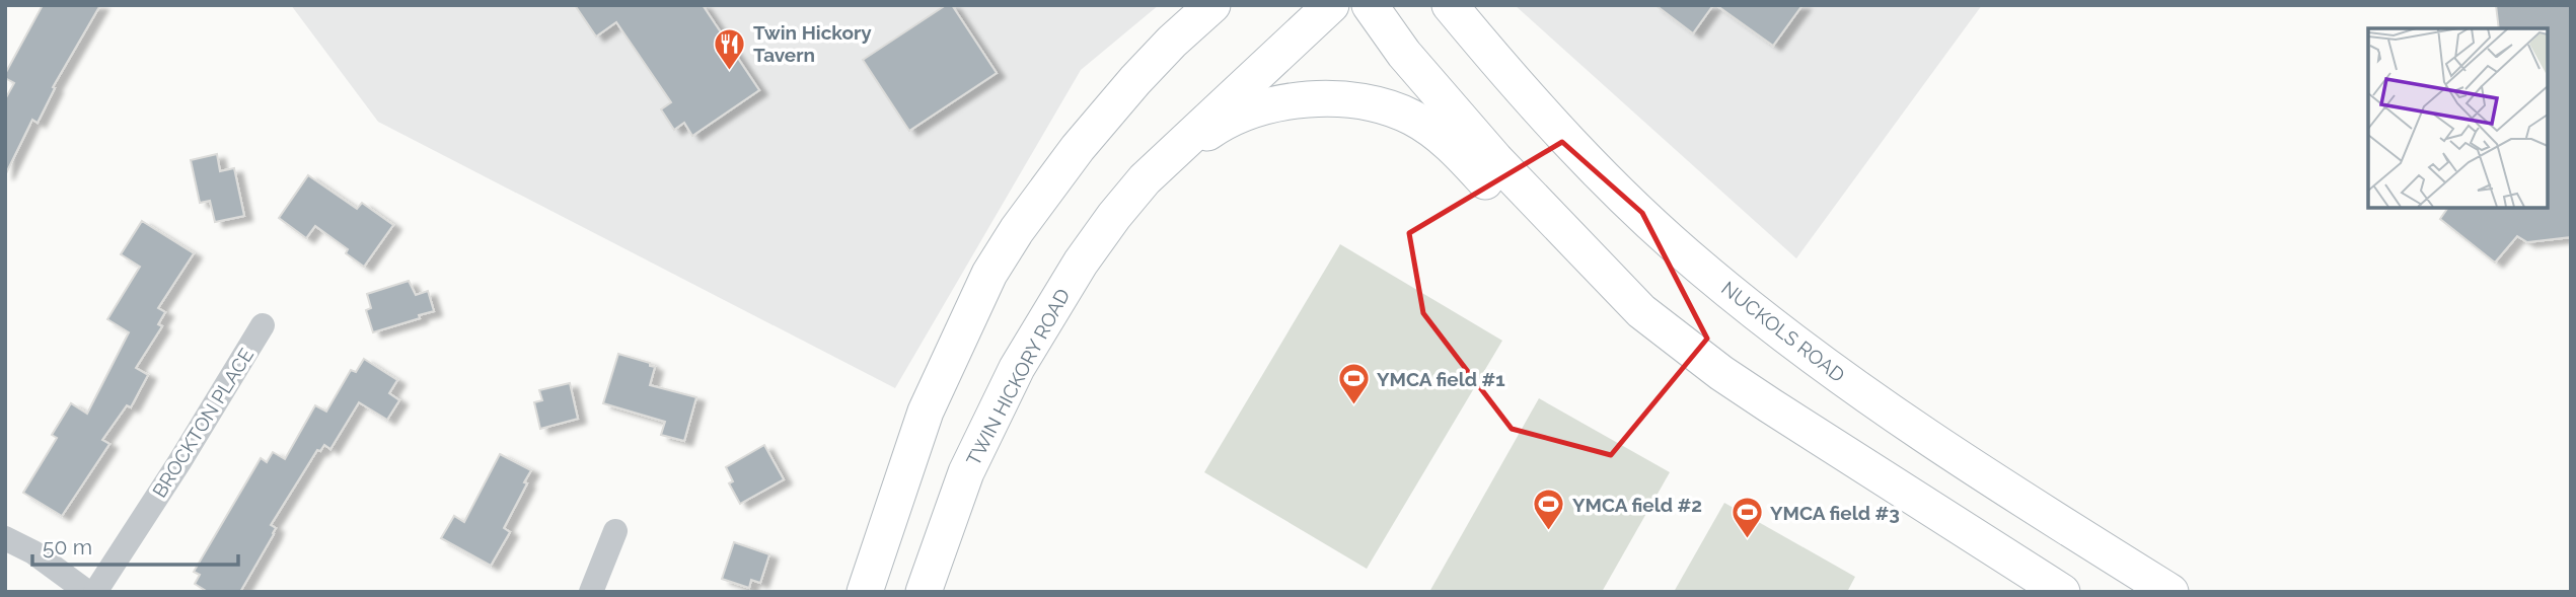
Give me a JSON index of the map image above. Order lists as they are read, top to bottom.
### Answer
{
  "streets": {
    "main road": ["NUCKOLS ROAD", "TWIN HICKORY ROAD"],
    "street": ["BROCKTON PLACE"]
  },
  "places": {
    "restaurant": ["Twin Hickory Tavern"],
    "sports": ["YMCA field #1", "YMCA field #2", "YMCA field #3"]
  },
  "scale_bar": "50 m"
}
